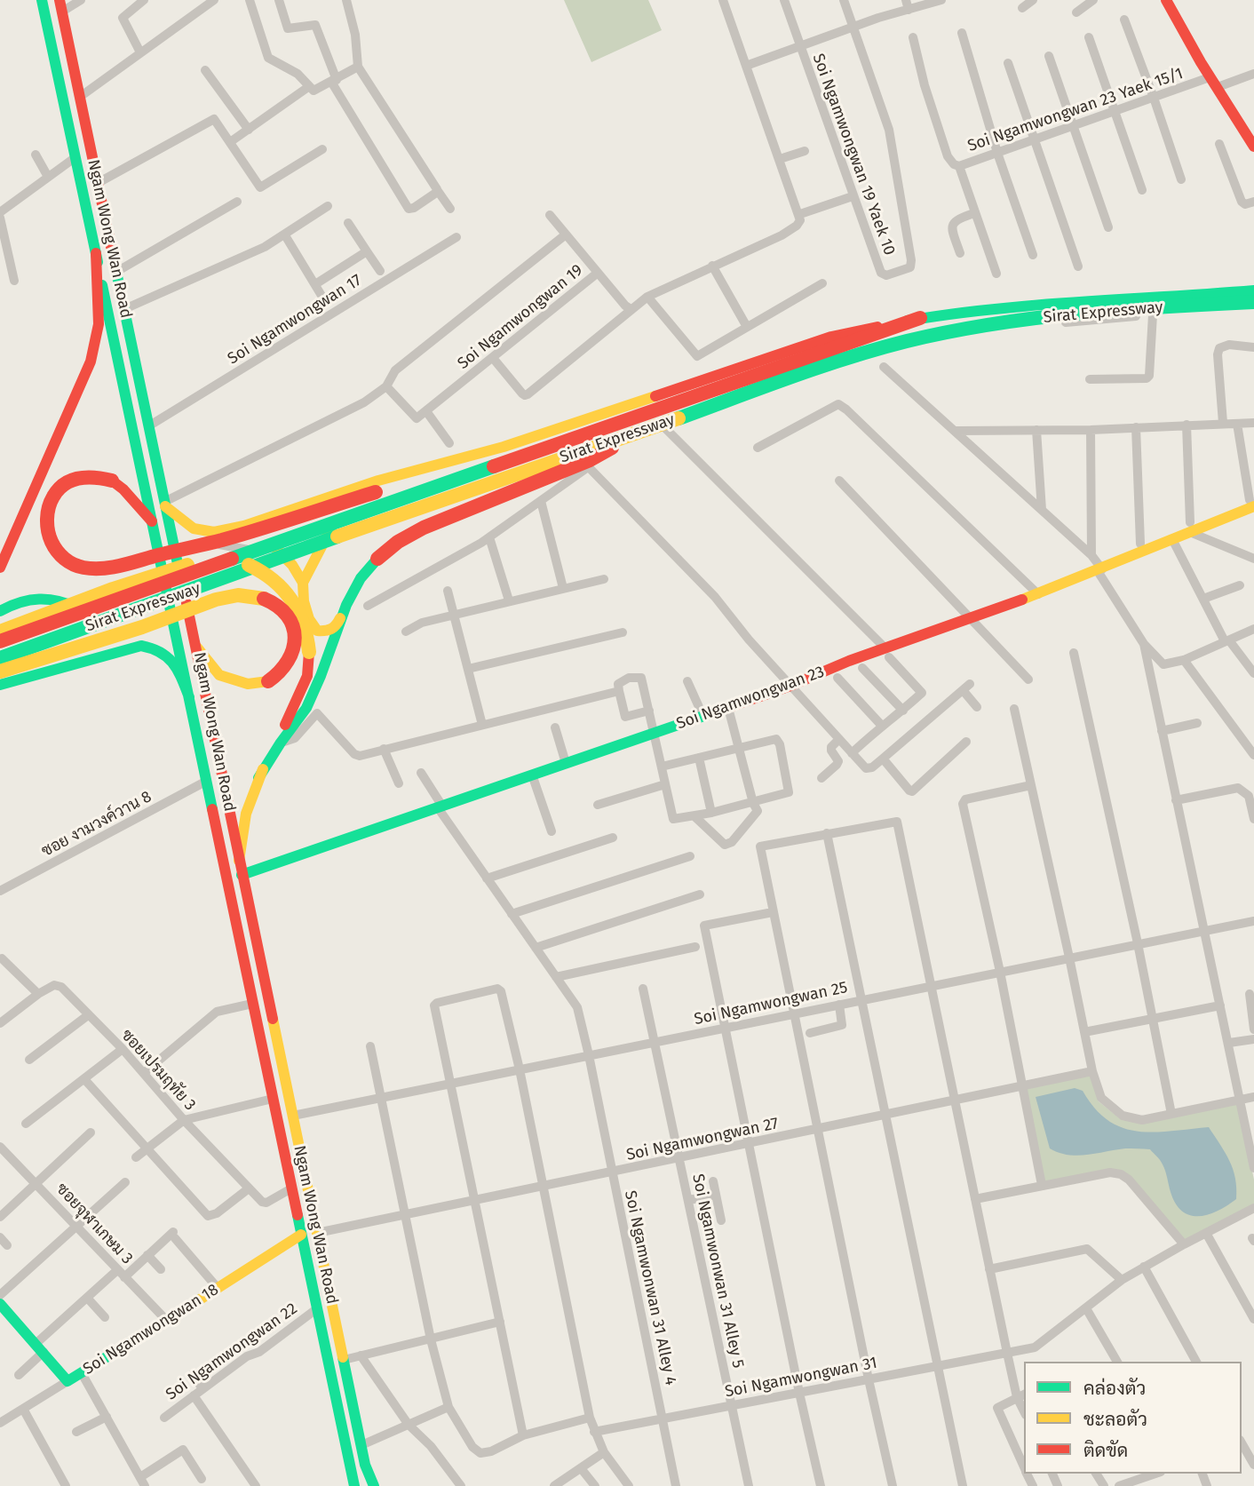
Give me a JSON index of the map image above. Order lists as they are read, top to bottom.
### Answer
{
  "streets": {
    "main road": [
      "Ngam Wong Wan Road",
      "Sirat Expressway",
      "Soi Ngamwongwan 23",
      "Soi Ngamwongwan 18"
    ],
    "street": [
      "Soi Ngamwongwan 23 Yaek 15/1",
      "Soi Ngamwongwan 19 Yaek 10",
      "Soi Ngamwongwan 19",
      "Soi Ngamwongwan 17",
      "ซอย งามวงค์วาน 8",
      "Soi Ngamwongwan 25",
      "ซอยเปรมฤทัย 3",
      "Soi Ngamwongwan 27",
      "ซอยจุฬาเกษม 3",
      "Soi Ngamwonwan 31 Alley 5",
      "Soi Ngamwonwan 31 Alley 4",
      "Soi Ngamwongwan 22",
      "Soi Ngamwongwan 31"
    ]
  },
  "crossings": [
    ["Ngam Wong Wan Road", "Soi Ngamwongwan 17"],
    ["Ngam Wong Wan Road", "Soi Ngamwongwan 23"],
    ["Ngam Wong Wan Road", "ซอย งามวงค์วาน 8"],
    ["Ngam Wong Wan Road", "Soi Ngamwongwan 25"],
    ["Ngam Wong Wan Road", "ซอยเปรมฤทัย 3"],
    ["Ngam Wong Wan Road", "Soi Ngamwongwan 27"],
    ["Ngam Wong Wan Road", "Soi Ngamwongwan 18"],
    ["Ngam Wong Wan Road", "Soi Ngamwongwan 22"],
    ["Soi Ngamwongwan 23", "Soi Ngamwonwan 31 Alley 4"],
    ["Soi Ngamwongwan 25", "Soi Ngamwonwan 31 Alley 5"],
    ["Soi Ngamwongwan 25", "Soi Ngamwonwan 31 Alley 4"],
    ["Soi Ngamwongwan 27", "Soi Ngamwonwan 31 Alley 5"],
    ["Soi Ngamwongwan 27", "Soi Ngamwonwan 31 Alley 4"],
    ["ซอยจุฬาเกษม 3", "Soi Ngamwongwan 18"],
    ["Soi Ngamwonwan 31 Alley 5", "Soi Ngamwongwan 31"],
    ["Soi Ngamwonwan 31 Alley 4", "Soi Ngamwongwan 31"]
  ],
  "legend": ["คล่องตัว", "ชะลอตัว", "ติดขัด"]
}
